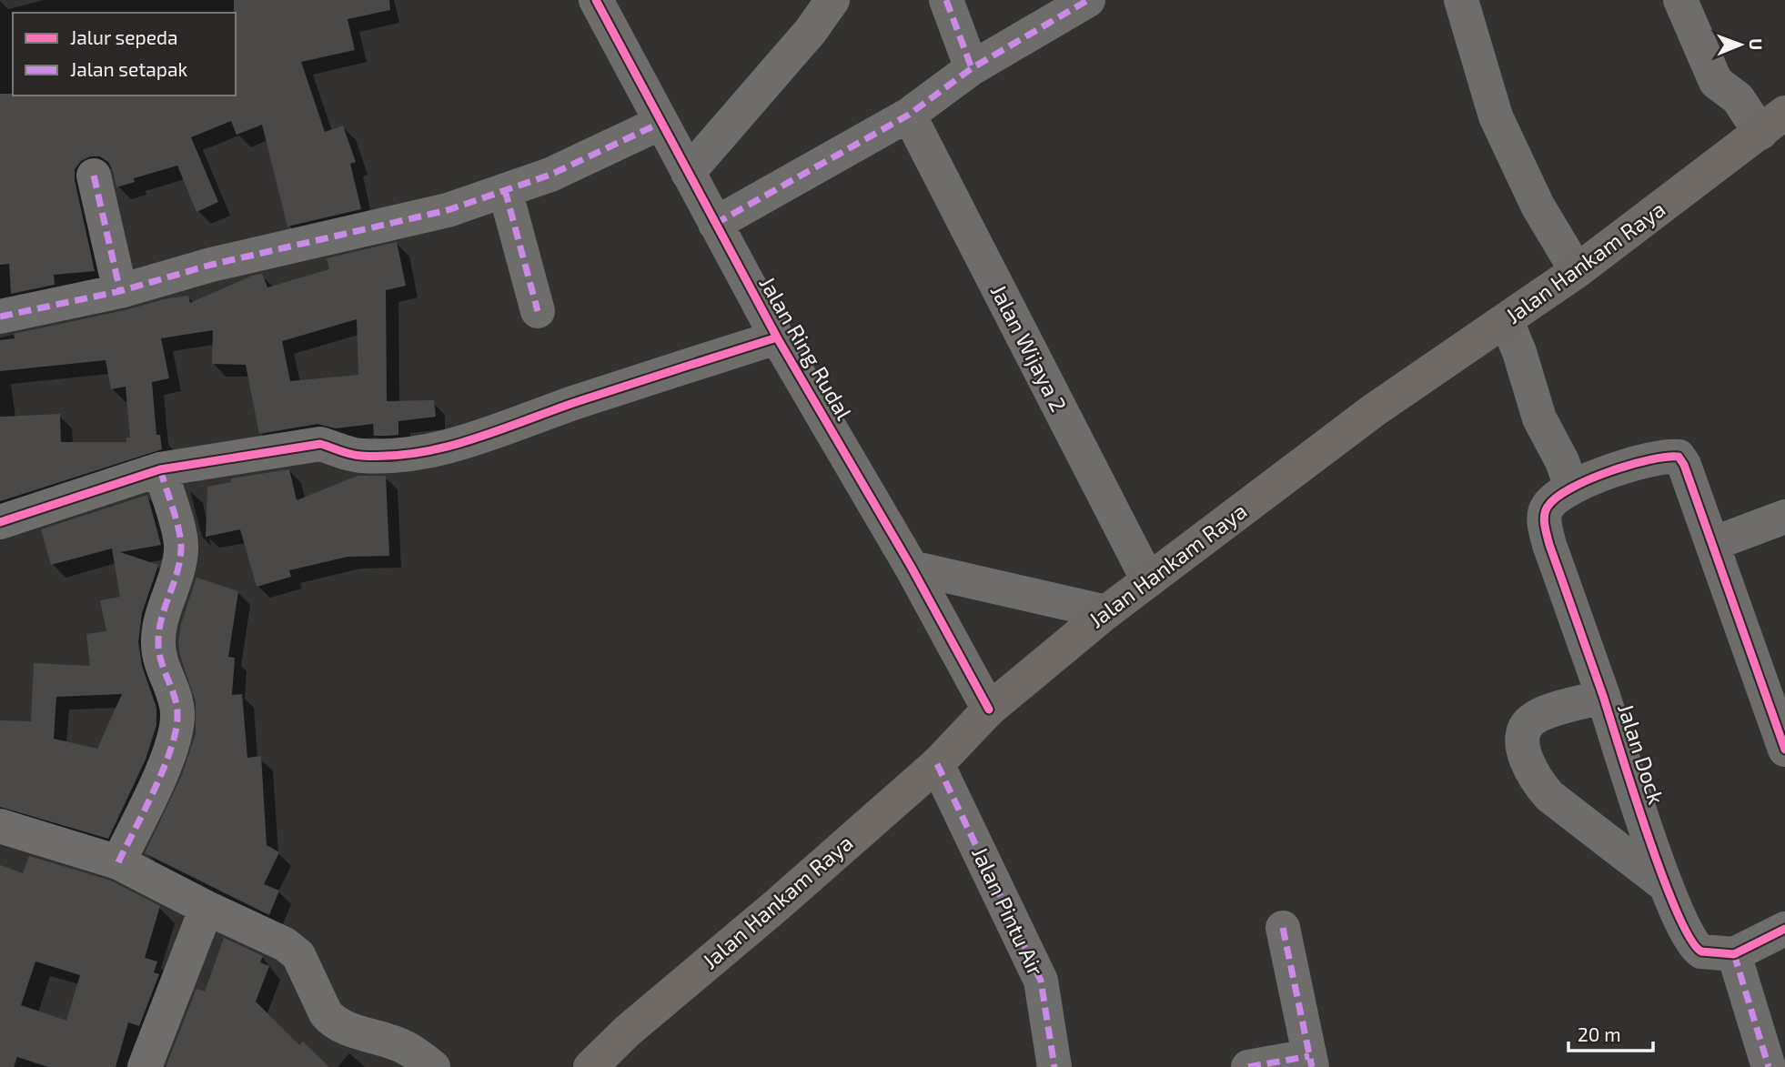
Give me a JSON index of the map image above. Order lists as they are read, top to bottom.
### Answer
{
  "streets": {
    "main road": ["Jalan Hankam Raya"],
    "street": [
      "Jalan Ring Rudal",
      "Jalan Wijaya 2",
      "Jalan Dock",
      "Jalan Pintu Air"
    ]
  },
  "crossings": [
    ["Jalan Hankam Raya", "Jalan Ring Rudal"],
    ["Jalan Hankam Raya", "Jalan Wijaya 2"],
    ["Jalan Hankam Raya", "Jalan Pintu Air"]
  ],
  "legend": ["Jalur sepeda", "Jalan setapak"],
  "scale_bar": "20 m",
  "north": "right"
}
